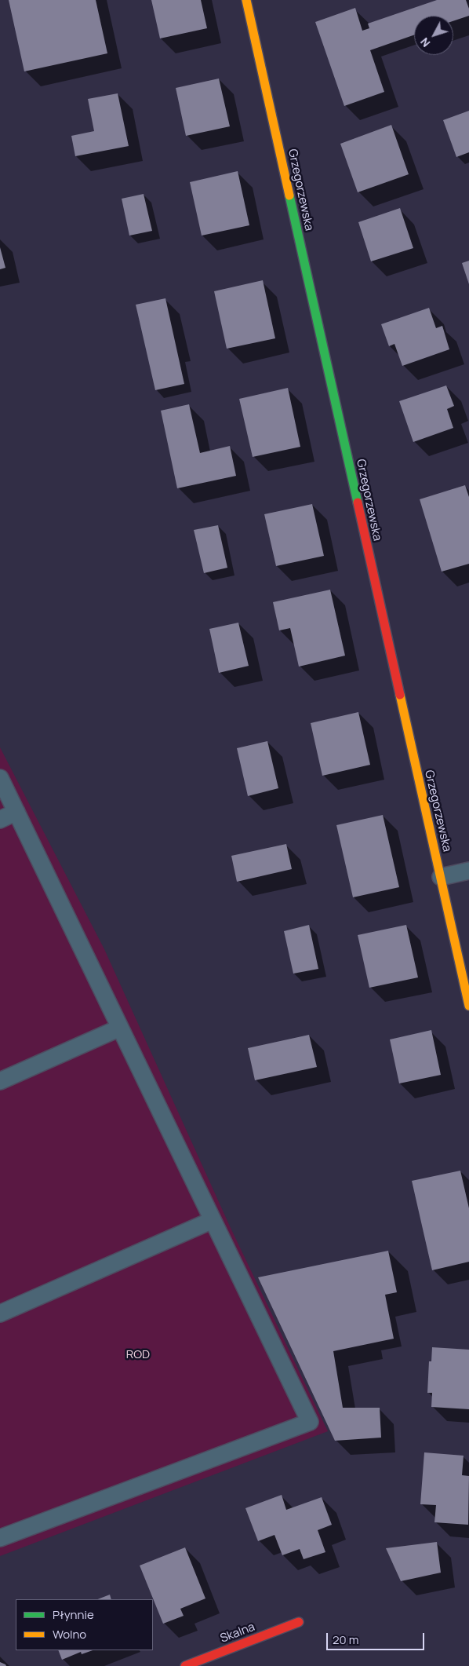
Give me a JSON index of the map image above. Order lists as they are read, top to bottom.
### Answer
{
  "streets": {
    "street": ["Grzegorzewska", "Skalna"]
  },
  "parks": ["ROD"],
  "legend": ["Płynnie", "Wolno"],
  "scale_bar": "20 m",
  "north": "bottom left"
}
